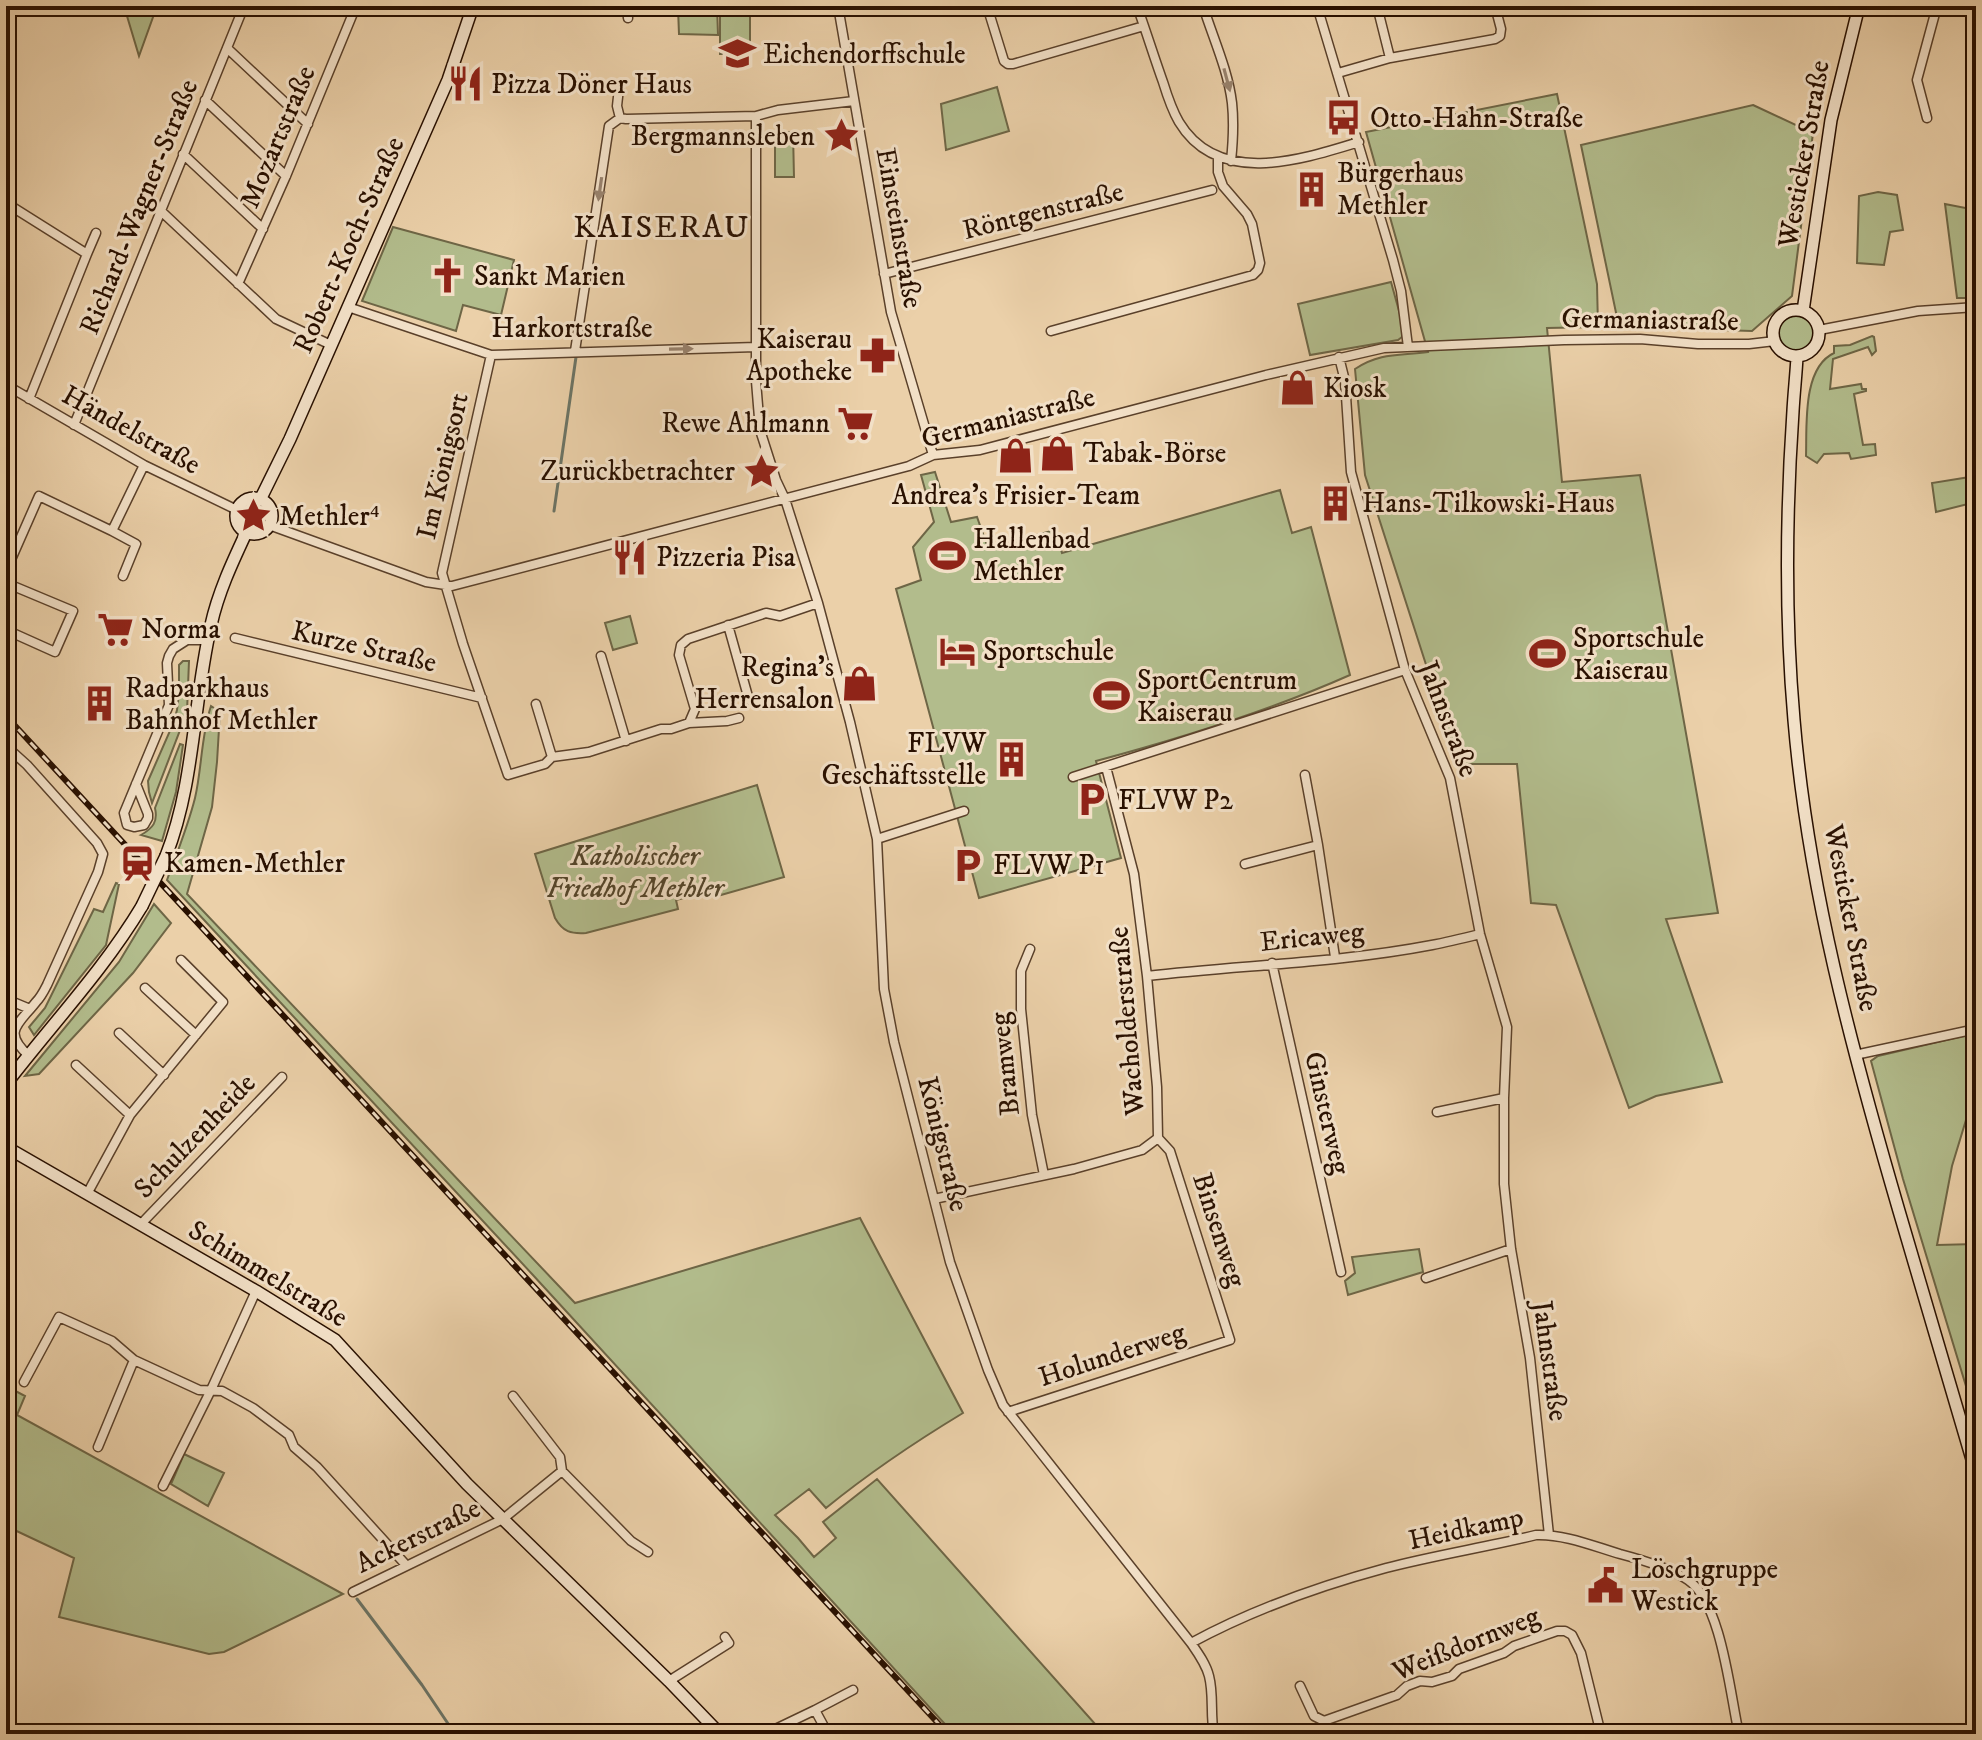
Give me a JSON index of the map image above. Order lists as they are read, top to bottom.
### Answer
{
  "streets": {
    "street": [
      "Mozartstraße",
      "Westicker Straße",
      "Richard-Wagner-Straße",
      "Röntgenstraße",
      "Einsteinstraße",
      "Robert-Koch-Straße",
      "Germaniastraße",
      "Harkortstraße",
      "Händelstraße",
      "Im Königsort",
      "Kurze Straße",
      "Jahnstraße",
      "Ericaweg",
      "Wacholderstraße",
      "Bramweg",
      "Ginsterweg",
      "Schulzenheide",
      "Königstraße",
      "Binsenweg",
      "Schimmelstraße",
      "Holunderweg",
      "Heidkamp",
      "Ackerstraße",
      "Weißdornweg"
    ]
  },
  "crossings": [
    ["Westicker Straße", "Germaniastraße"],
    ["Richard-Wagner-Straße", "Händelstraße"],
    ["Röntgenstraße", "Einsteinstraße"],
    ["Einsteinstraße", "Germaniastraße"],
    ["Robert-Koch-Straße", "Germaniastraße"],
    ["Robert-Koch-Straße", "Harkortstraße"],
    ["Robert-Koch-Straße", "Händelstraße"],
    ["Germaniastraße", "Händelstraße"],
    ["Germaniastraße", "Im Königsort"],
    ["Germaniastraße", "Jahnstraße"],
    ["Germaniastraße", "Königstraße"],
    ["Harkortstraße", "Im Königsort"],
    ["Harkortstraße", "Königstraße"],
    ["Jahnstraße", "Ericaweg"],
    ["Jahnstraße", "Heidkamp"],
    ["Ericaweg", "Wacholderstraße"],
    ["Ericaweg", "Ginsterweg"],
    ["Wacholderstraße", "Bramweg"],
    ["Wacholderstraße", "Königstraße"],
    ["Wacholderstraße", "Binsenweg"],
    ["Schulzenheide", "Schimmelstraße"],
    ["Königstraße", "Holunderweg"],
    ["Königstraße", "Heidkamp"],
    ["Binsenweg", "Holunderweg"],
    ["Schimmelstraße", "Ackerstraße"]
  ],
  "one_way": ["Harkortstraße"],
  "districts": ["KAISERAU"],
  "parks": ["Katholischer Friedhof Methler"],
  "places": {
    "school or university": ["Eichendorffschule"],
    "restaurant": ["Pizza Döner Haus", "Pizzeria Pisa"],
    "bus stop": ["Otto-Hahn-Straße"],
    "place": ["Bergmannsleben", "Zurückbetrachter", "Methler⁴"],
    "building": [
      "Bürgerhaus Methler",
      "Hans-Tilkowski-Haus",
      "Radparkhaus Bahnhof Methler",
      "FLVW Geschäftsstelle"
    ],
    "church": ["Sankt Marien"],
    "pharmacy": ["Kaiserau Apotheke"],
    "shop": [
      "Kiosk",
      "Tabak-Börse",
      "Andrea's Frisier-Team",
      "Regina’s Herrensalon"
    ],
    "supermarket": ["Rewe Ahlmann", "Norma"],
    "sports": ["Hallenbad Methler", "Sportschule Kaiserau", "SportCentrum Kaiserau"],
    "hotel": ["Sportschule"],
    "parking": ["FLVW P2", "FLVW P1"],
    "station": ["Kamen-Methler"],
    "public building": ["Löschgruppe Westick"]
  }
}
